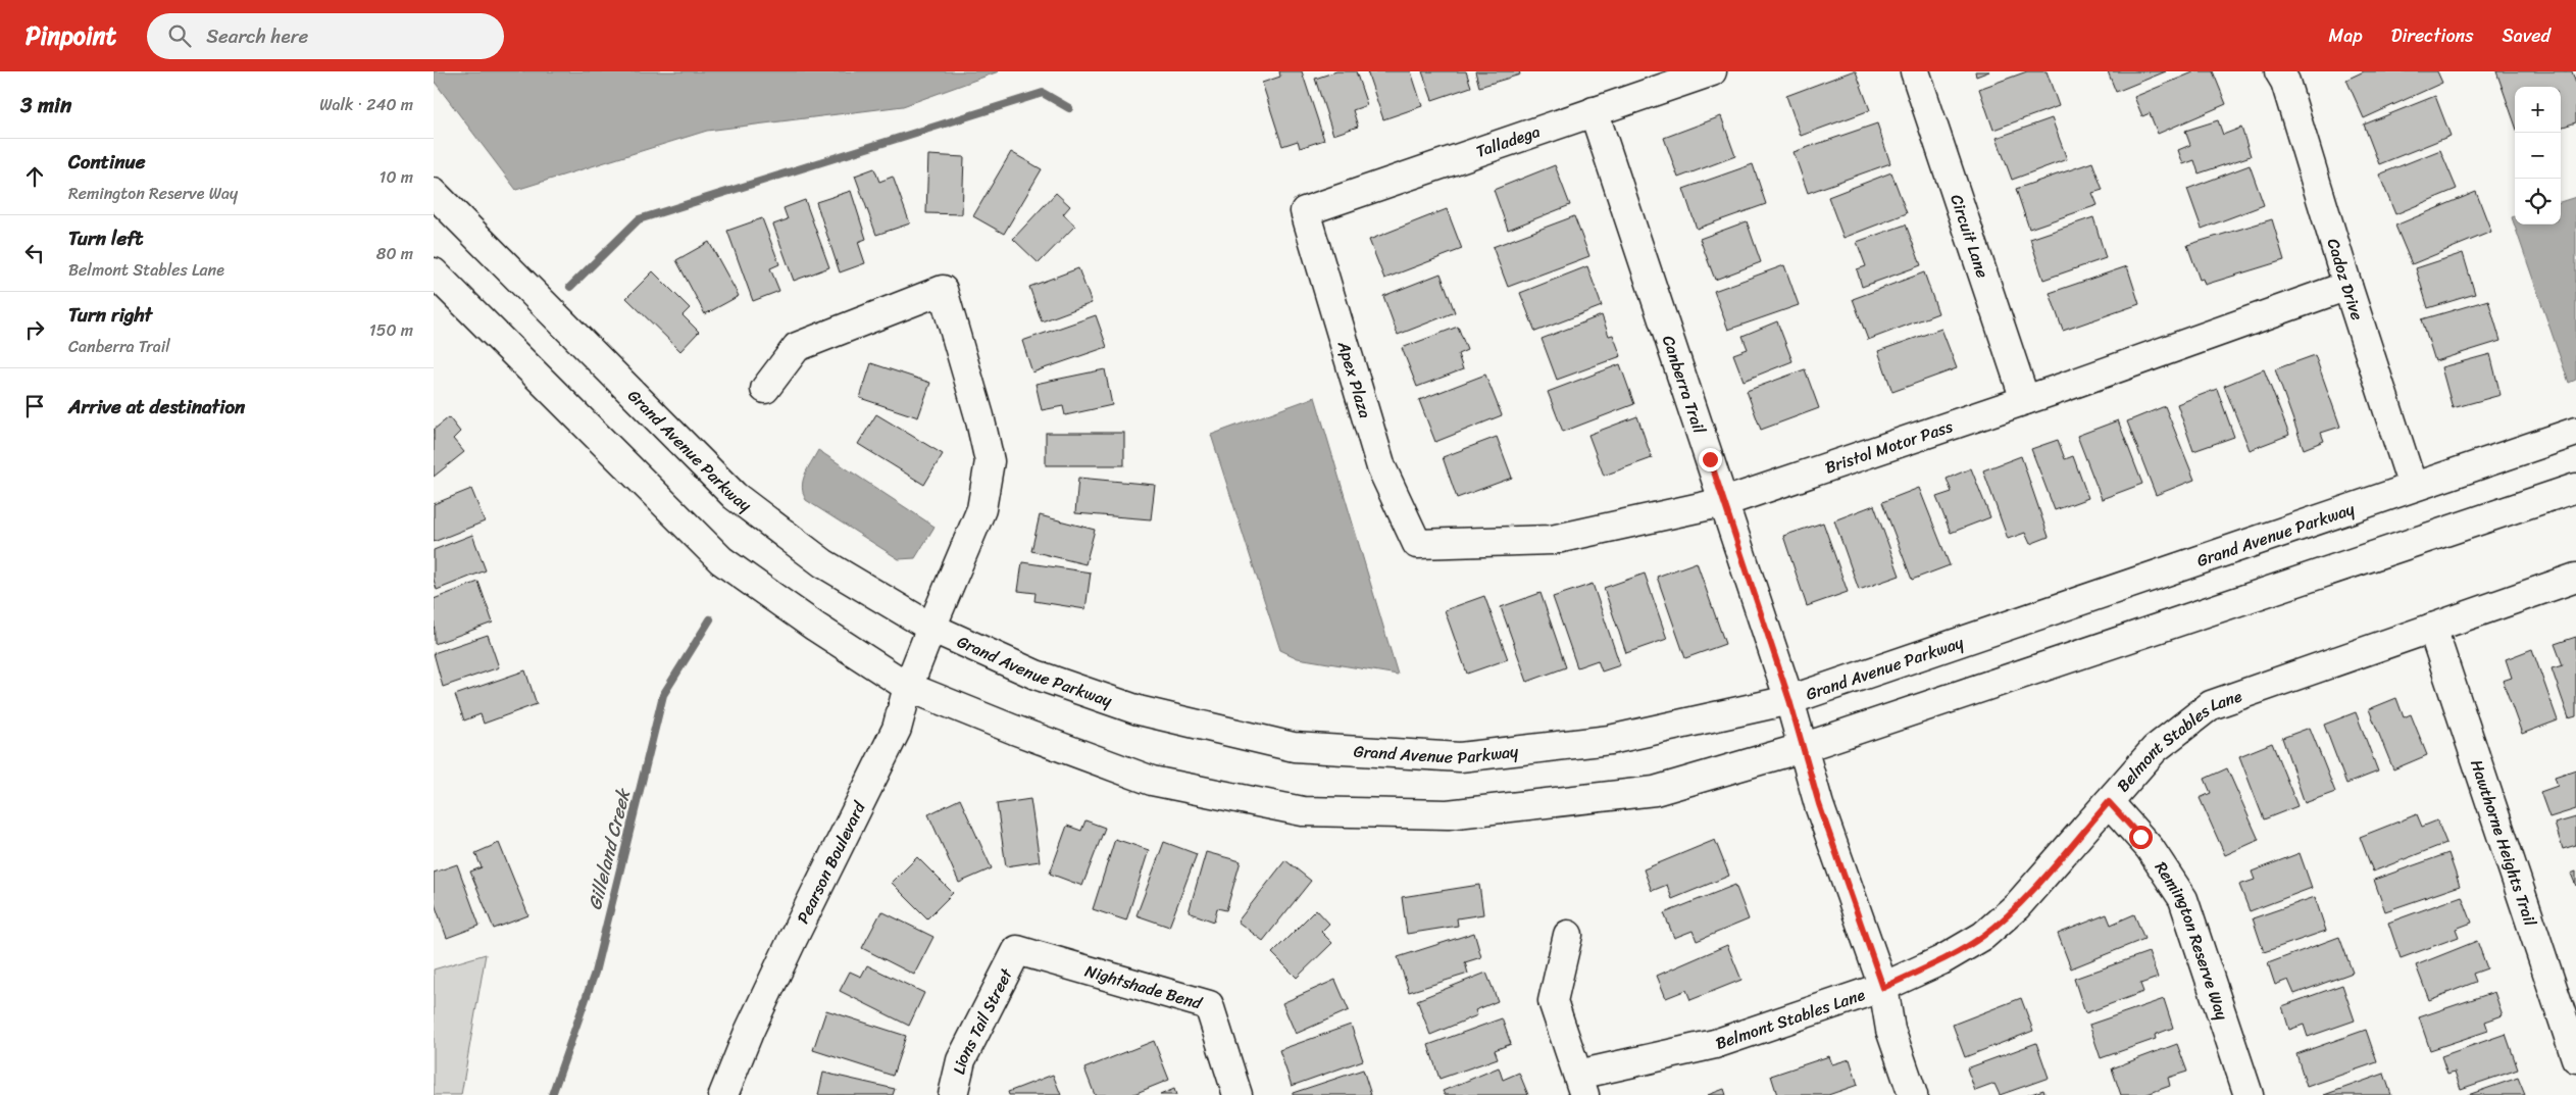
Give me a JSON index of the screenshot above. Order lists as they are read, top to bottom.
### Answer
{
  "streets": {
    "street": [
      "Talladega",
      "Circuit Lane",
      "Cadoz Drive",
      "Apex Plaza",
      "Canberra Trail",
      "Bristol Motor Pass",
      "Grand Avenue Parkway",
      "Belmont Stables Lane",
      "Hawthorne Heights Trail",
      "Pearson Boulevard",
      "Remington Reserve Way",
      "Nightshade Bend",
      "Lions Tail Street"
    ]
  },
  "crossings": [
    ["Talladega", "Apex Plaza"],
    ["Talladega", "Canberra Trail"],
    ["Circuit Lane", "Bristol Motor Pass"],
    ["Cadoz Drive", "Bristol Motor Pass"],
    ["Cadoz Drive", "Grand Avenue Parkway"],
    ["Apex Plaza", "Bristol Motor Pass"],
    ["Canberra Trail", "Bristol Motor Pass"],
    ["Canberra Trail", "Grand Avenue Parkway"],
    ["Canberra Trail", "Belmont Stables Lane"],
    ["Grand Avenue Parkway", "Pearson Boulevard"],
    ["Belmont Stables Lane", "Hawthorne Heights Trail"],
    ["Belmont Stables Lane", "Remington Reserve Way"],
    ["Nightshade Bend", "Lions Tail Street"]
  ],
  "water": ["Gilleland Creek"],
  "page": {
    "header": "Pinpoint",
    "search": "Search here",
    "nav": ["Map", "Directions", "Saved"],
    "heading": ["3 min", "Walk · 240 m"],
    "map_buttons": ["+", "−"],
    "list": [
      ["Continue", "Remington Reserve Way", "10 m"],
      ["Turn left", "Belmont Stables Lane", "80 m"],
      ["Turn right", "Canberra Trail", "150 m"],
      "Arrive at destination"
    ]
  }
}
